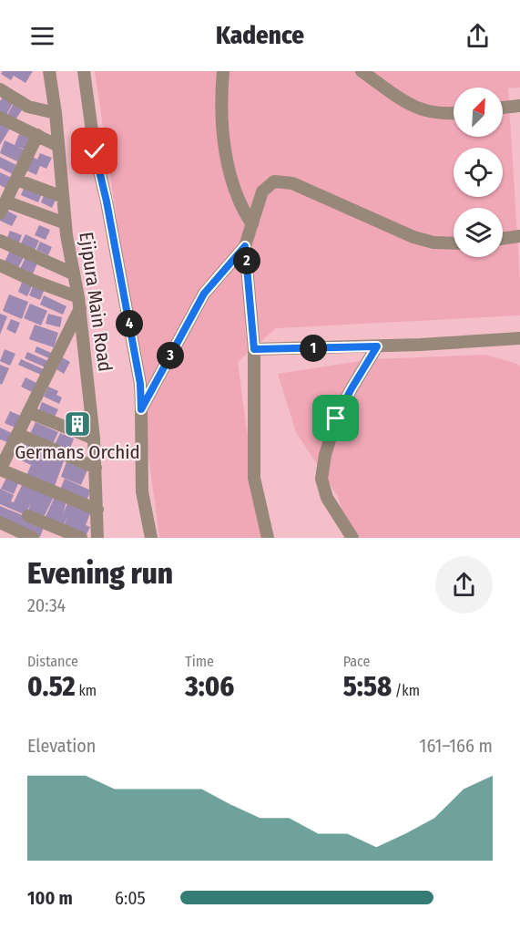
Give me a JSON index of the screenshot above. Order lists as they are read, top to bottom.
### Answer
{
  "streets": {
    "street": ["Ejipura Main Road"]
  },
  "places": {
    "building": ["Germans Orchid"]
  },
  "north": "top right",
  "page": {
    "header": "Kadence",
    "pins": [
      "2",
      "4",
      "1",
      "3"
    ],
    "heading": ["Evening run", "20:34"],
    "stats": [
      ["Distance", "0.52 km"],
      ["Time", "3:06"],
      ["Pace", "5:58 /km"]
    ],
    "chart": ["Elevation", "161–166 m"],
    "list": [
      {
        "name": "100 m",
        "note": "6:05"
      }
    ]
  }
}
